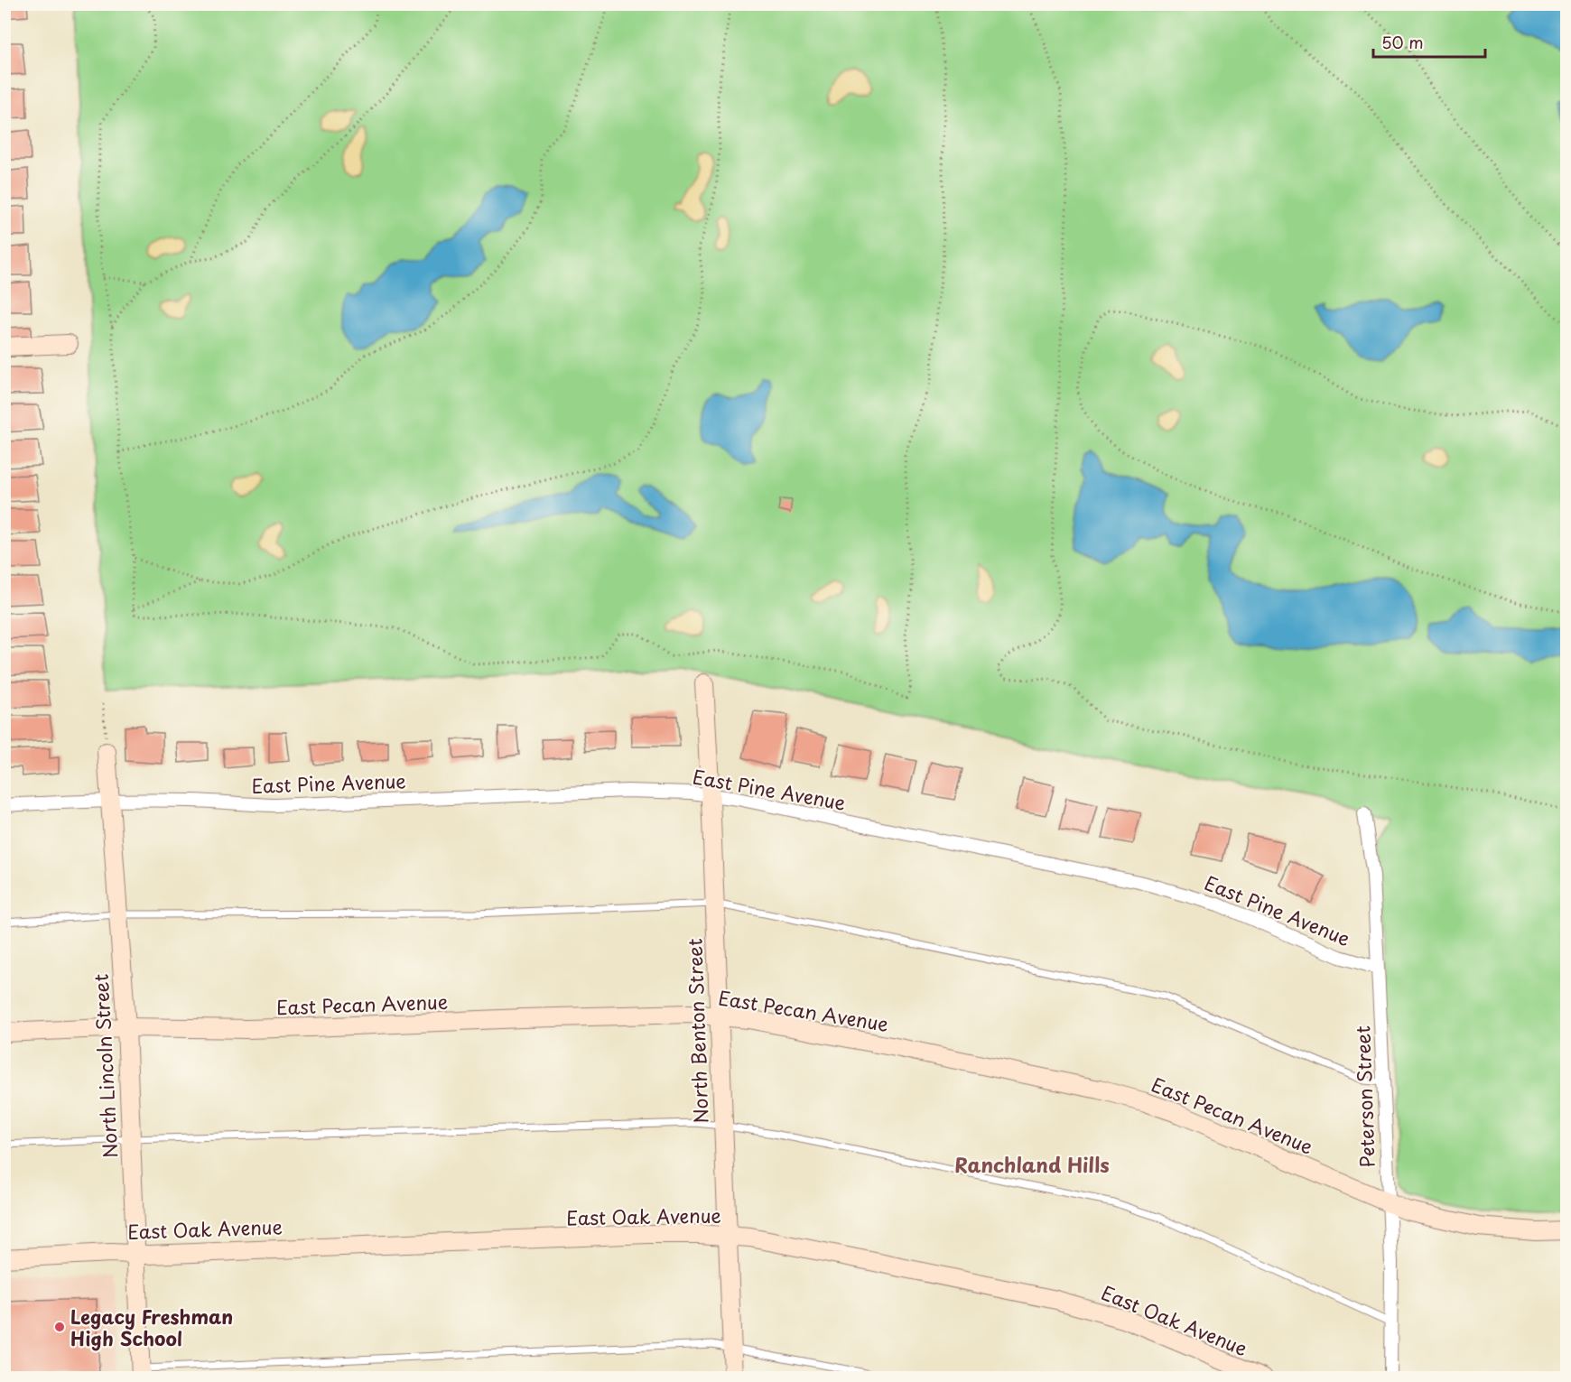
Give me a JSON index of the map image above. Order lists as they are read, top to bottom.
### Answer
{
  "streets": {
    "street": [
      "East Pine Avenue",
      "East Pecan Avenue",
      "North Benton Street",
      "North Lincoln Street",
      "Peterson Street",
      "East Oak Avenue"
    ]
  },
  "crossings": [
    ["East Pine Avenue", "North Benton Street"],
    ["East Pine Avenue", "North Lincoln Street"],
    ["East Pine Avenue", "Peterson Street"],
    ["East Pecan Avenue", "North Benton Street"],
    ["East Pecan Avenue", "North Lincoln Street"],
    ["East Pecan Avenue", "Peterson Street"],
    ["North Benton Street", "East Oak Avenue"],
    ["North Lincoln Street", "East Oak Avenue"]
  ],
  "districts": ["Ranchland Hills"],
  "places": ["Legacy Freshman High School"],
  "scale_bar": "50 m"
}
